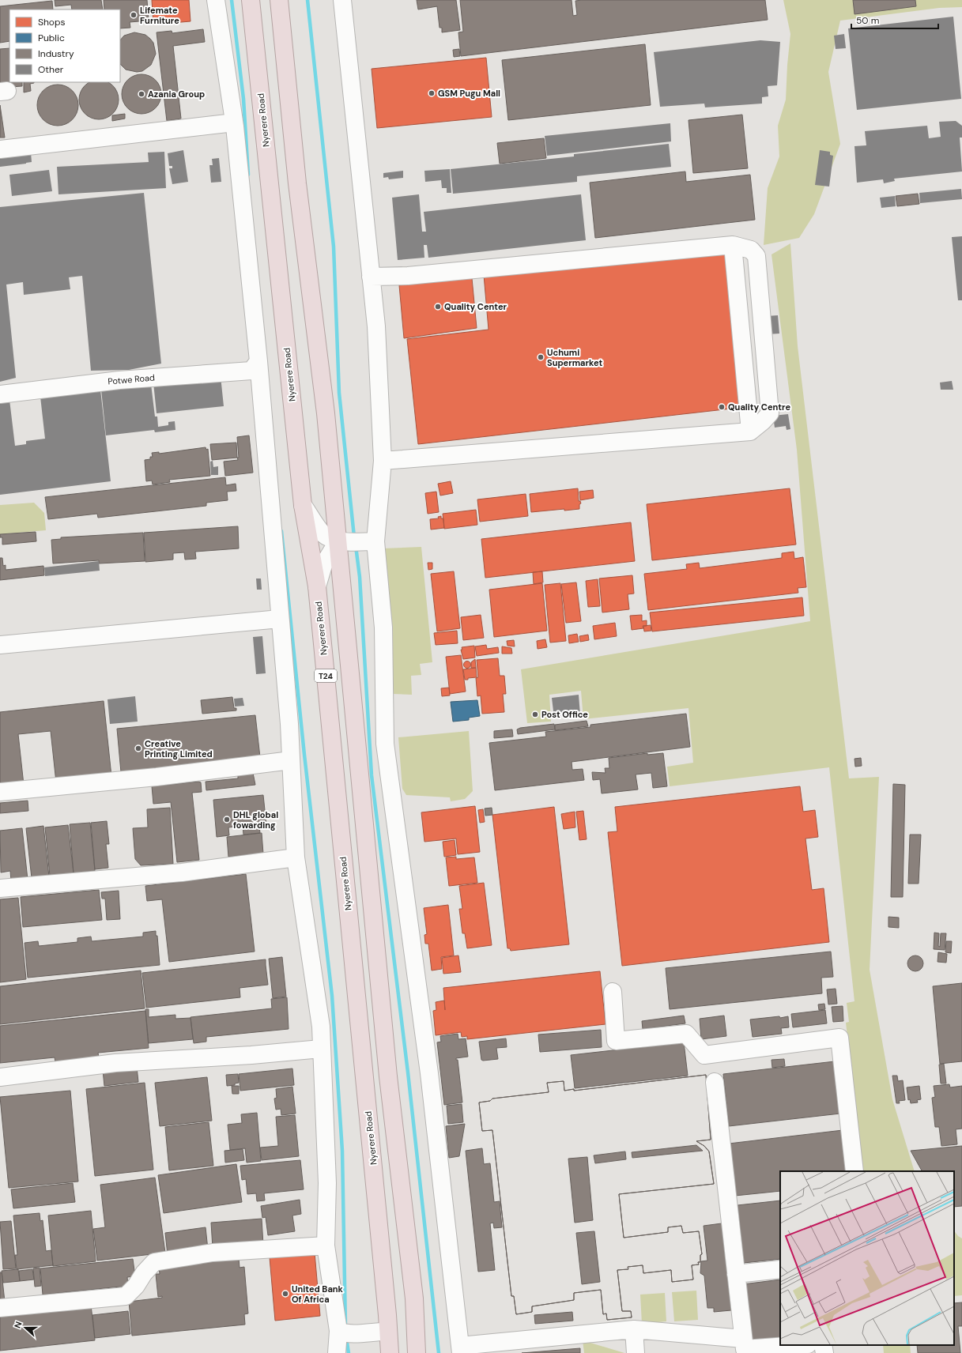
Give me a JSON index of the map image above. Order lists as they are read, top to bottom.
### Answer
{
  "streets": {
    "highway": ["Nyerere Road", "T24"],
    "street": ["Potwe Road"]
  },
  "places": [
    "Lifemate Furniture",
    "GSM Pugu Mall",
    "Azania Group",
    "Quality Center",
    "Uchumi Supermarket",
    "Quality Centre",
    "Post Office",
    "Creative Printing Limited",
    "DHL global fowarding",
    "United Bank Of Africa"
  ],
  "legend": [
    "Shops",
    "Public",
    "Industry",
    "Other"
  ],
  "scale_bar": "50 m",
  "north": "left"
}
